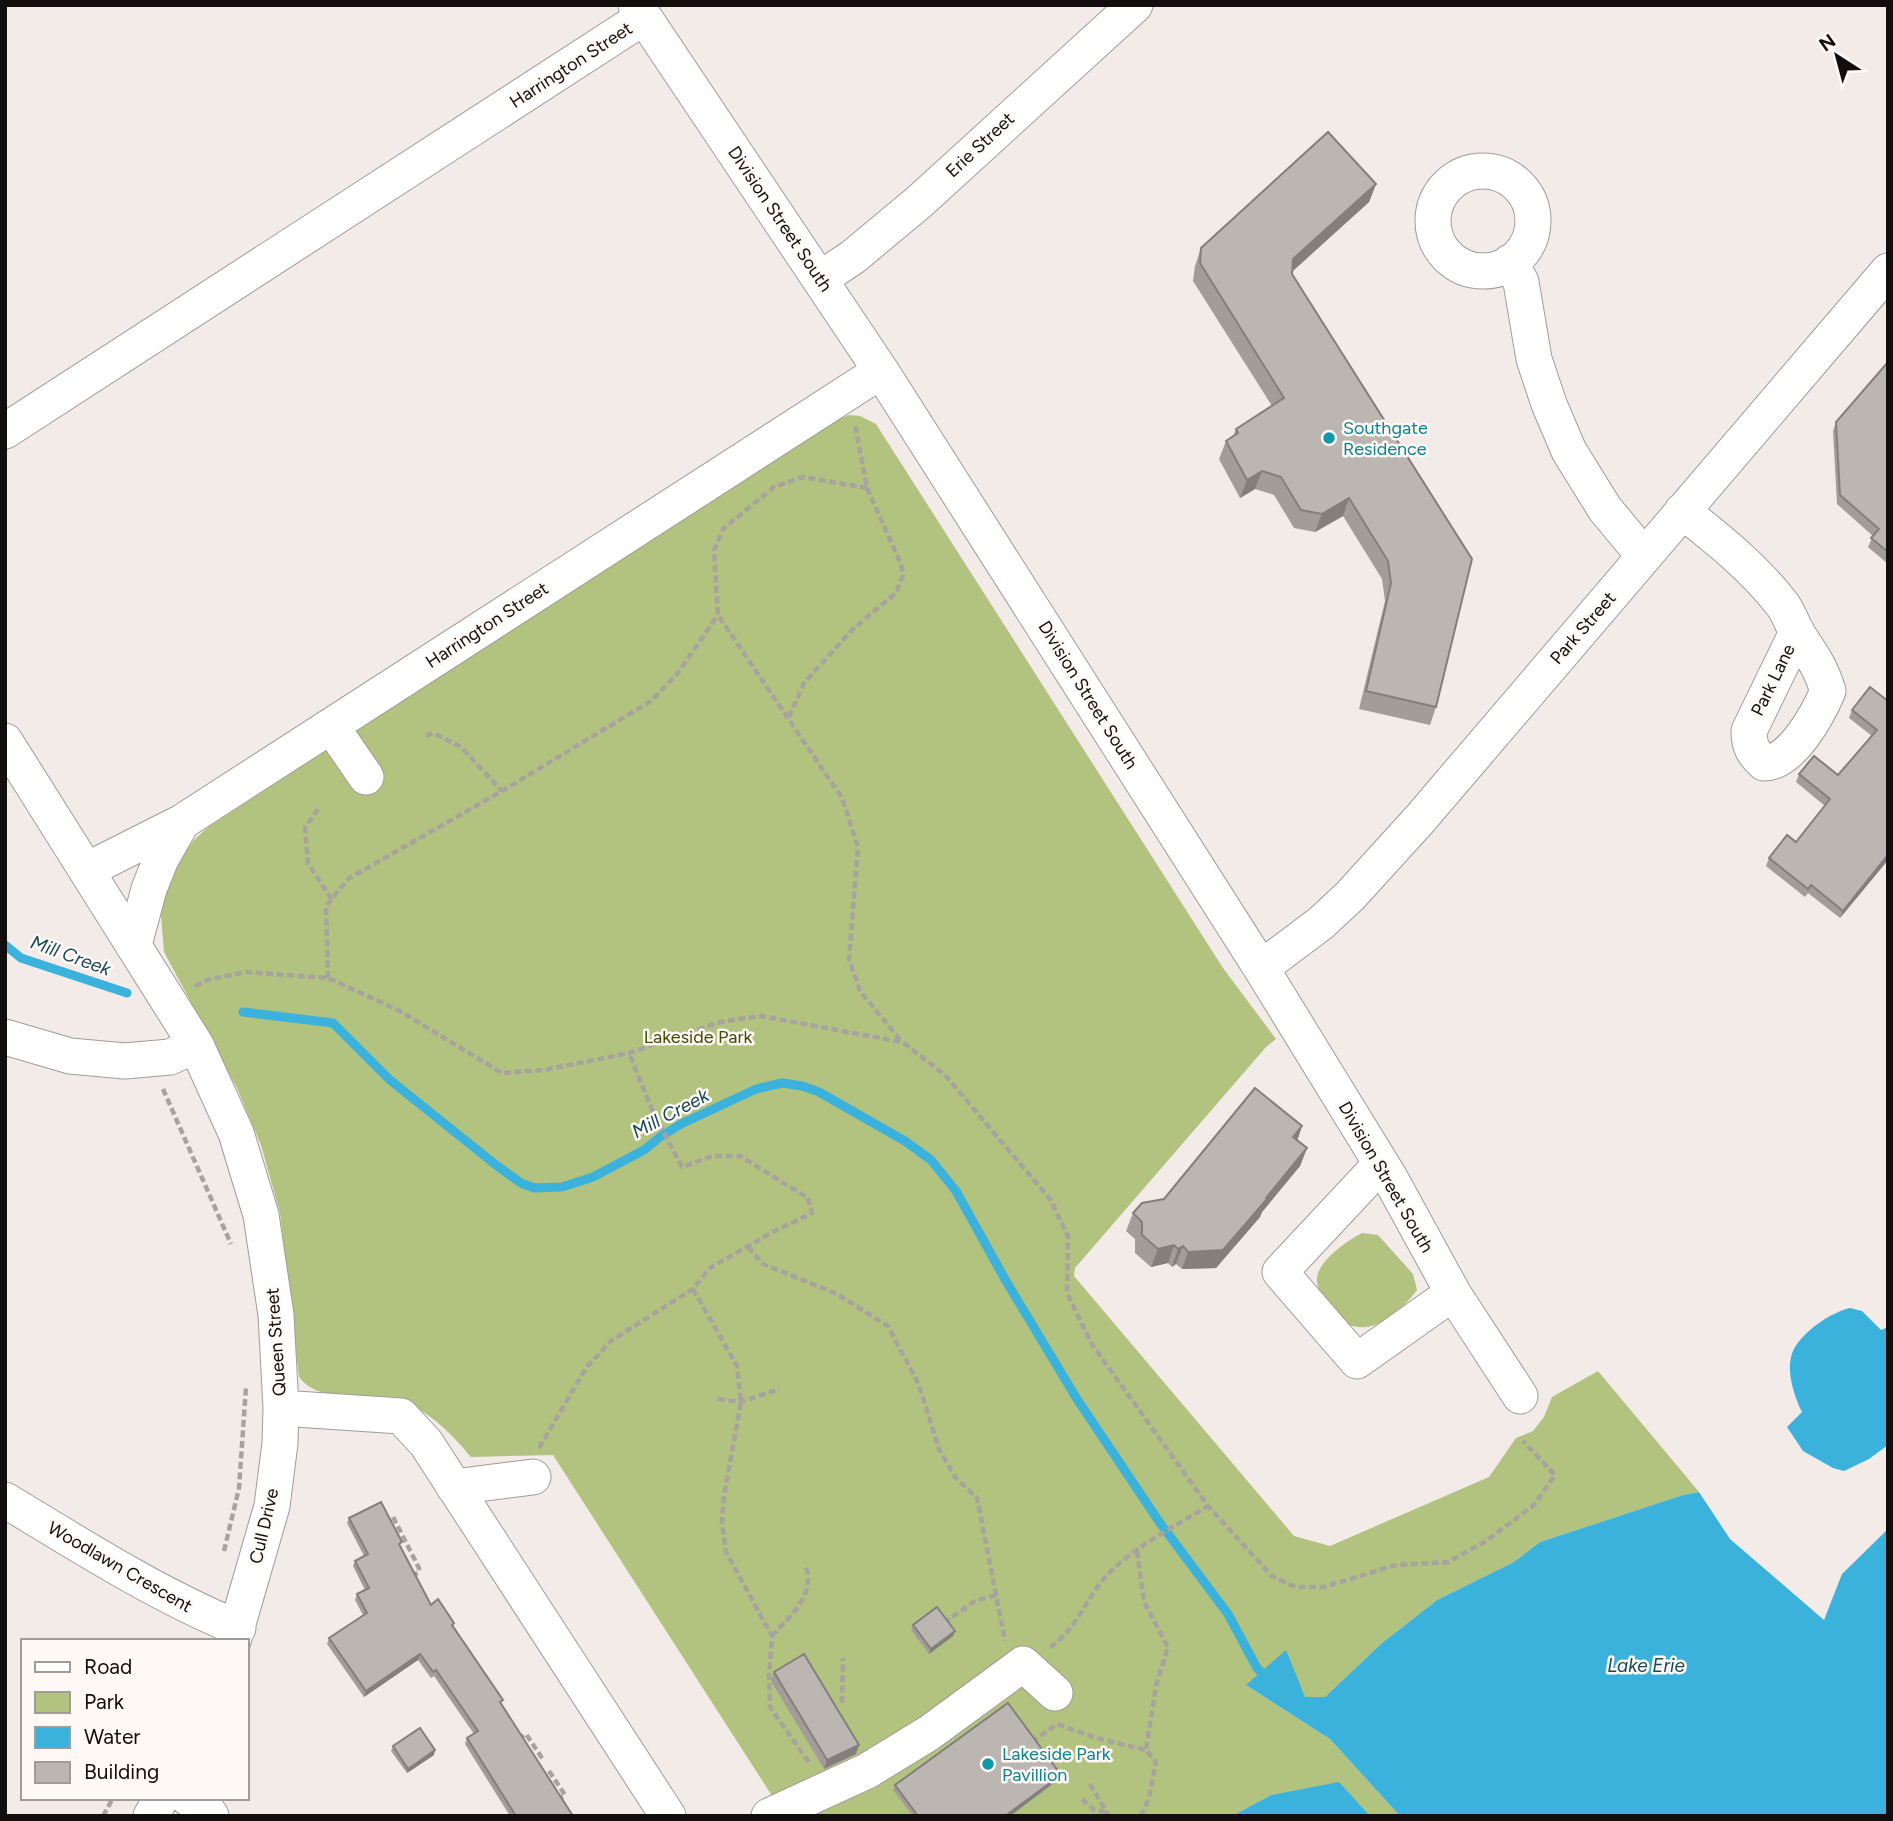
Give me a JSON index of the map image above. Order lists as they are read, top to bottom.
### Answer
{
  "streets": {
    "street": [
      "Harrington Street",
      "Erie Street",
      "Division Street South",
      "Park Street",
      "Park Lane",
      "Queen Street",
      "Cull Drive",
      "Woodlawn Crescent"
    ]
  },
  "crossings": [
    ["Harrington Street", "Division Street South"],
    ["Harrington Street", "Queen Street"],
    ["Erie Street", "Division Street South"],
    ["Division Street South", "Park Street"],
    ["Park Street", "Park Lane"],
    ["Queen Street", "Cull Drive"],
    ["Cull Drive", "Woodlawn Crescent"]
  ],
  "water": ["Mill Creek", "Lake Erie"],
  "parks": ["Lakeside Park"],
  "places": ["Southgate Residence", "Lakeside Park Pavillion"],
  "legend": [
    "Road",
    "Park",
    "Water",
    "Building"
  ],
  "north": "top left"
}
